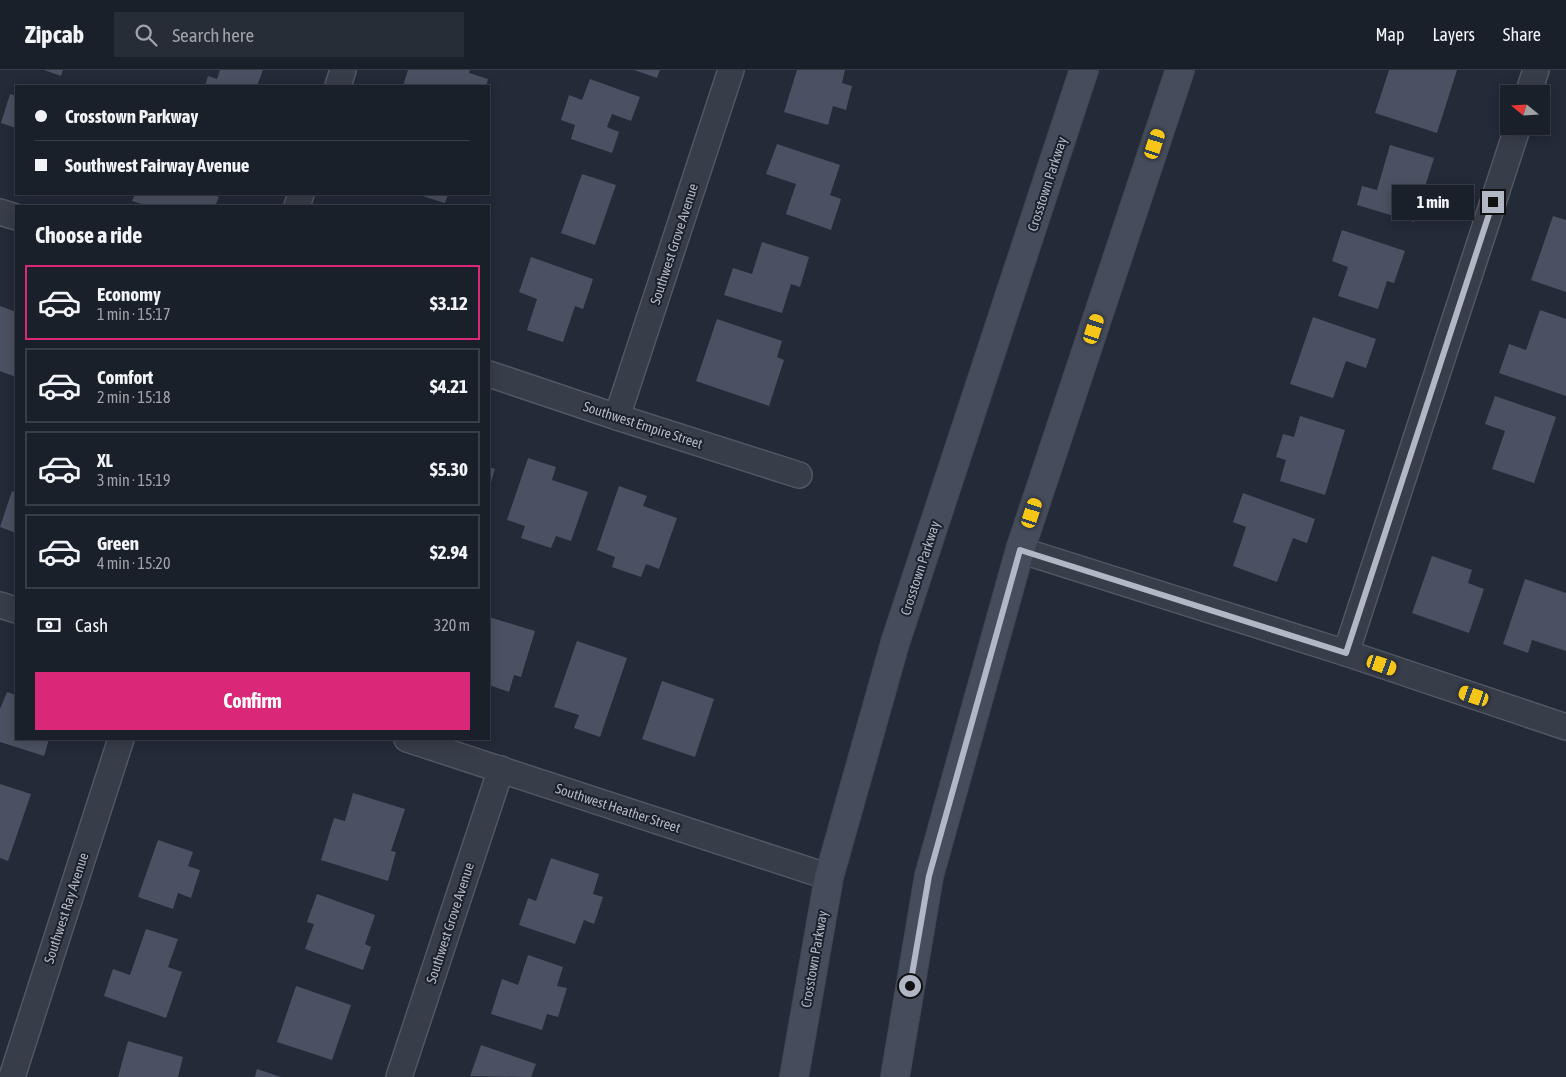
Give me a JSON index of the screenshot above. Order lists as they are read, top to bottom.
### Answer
{
  "streets": {
    "main road": ["Crosstown Parkway"],
    "street": [
      "Southwest Grove Avenue",
      "Southwest Empire Street",
      "Southwest Heather Street",
      "Southwest Ray Avenue"
    ]
  },
  "crossings": [
    ["Crosstown Parkway", "Southwest Heather Street"],
    ["Southwest Grove Avenue", "Southwest Empire Street"],
    ["Southwest Grove Avenue", "Southwest Heather Street"]
  ],
  "north": "left",
  "page": {
    "header": "Zipcab",
    "search": "Search here",
    "nav": ["Map", "Layers", "Share"],
    "banner": ["Crosstown Parkway", "Southwest Fairway Avenue"],
    "bubble": "1 min",
    "heading": "Choose a ride",
    "list": [
      {
        "name": "Economy",
        "note": "1 min · 15:17",
        "value": "$3.12"
      },
      {
        "name": "Comfort",
        "note": "2 min · 15:18",
        "value": "$4.21"
      },
      {
        "name": "XL",
        "note": "3 min · 15:19",
        "value": "$5.30"
      },
      {
        "name": "Green",
        "note": "4 min · 15:20",
        "value": "$2.94"
      }
    ],
    "pay": ["Cash", "320 m"],
    "buttons": "Confirm"
  }
}
